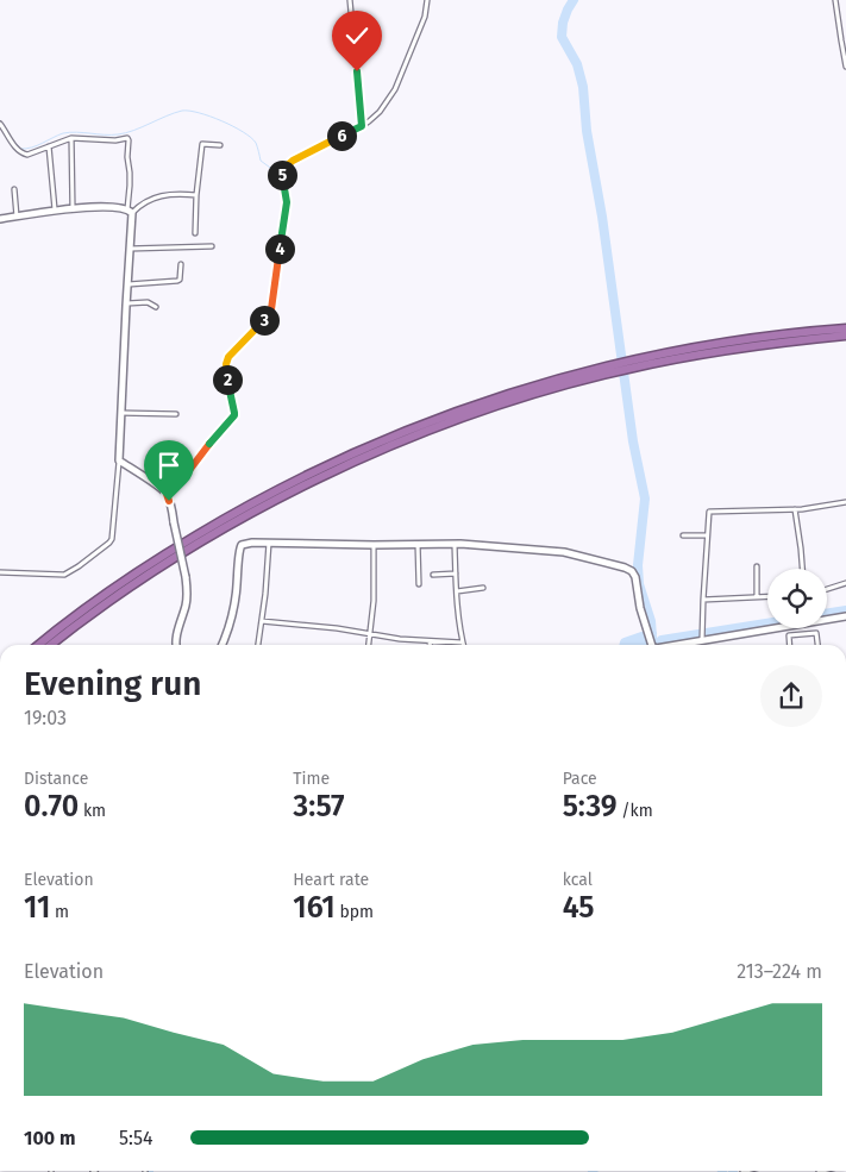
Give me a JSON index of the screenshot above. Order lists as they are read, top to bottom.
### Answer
{
  "page": {
    "pins": [
      "6",
      "5",
      "4",
      "3",
      "2"
    ],
    "heading": ["Evening run", "19:03"],
    "stats": [
      ["Distance", "0.70 km"],
      ["Time", "3:57"],
      ["Pace", "5:39 /km"],
      ["Elevation", "11 m"],
      ["Heart rate", "161 bpm"],
      ["kcal", "45"]
    ],
    "chart": ["Elevation", "213–224 m"],
    "list": [
      {
        "name": "100 m",
        "note": "5:54"
      }
    ]
  }
}
